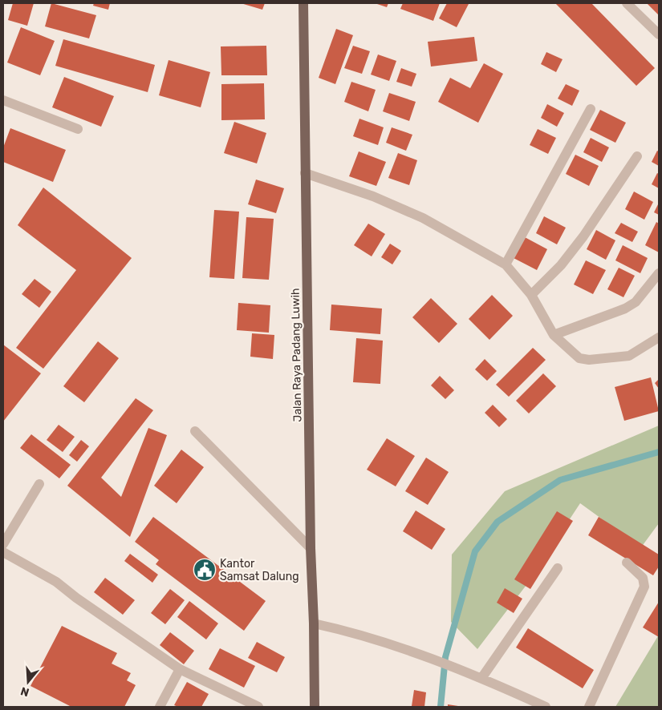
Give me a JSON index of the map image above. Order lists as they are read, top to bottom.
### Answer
{
  "streets": {
    "main road": ["Jalan Raya Padang Luwih"]
  },
  "places": {
    "public building": ["Kantor Samsat Dalung"]
  },
  "north": "bottom"
}
